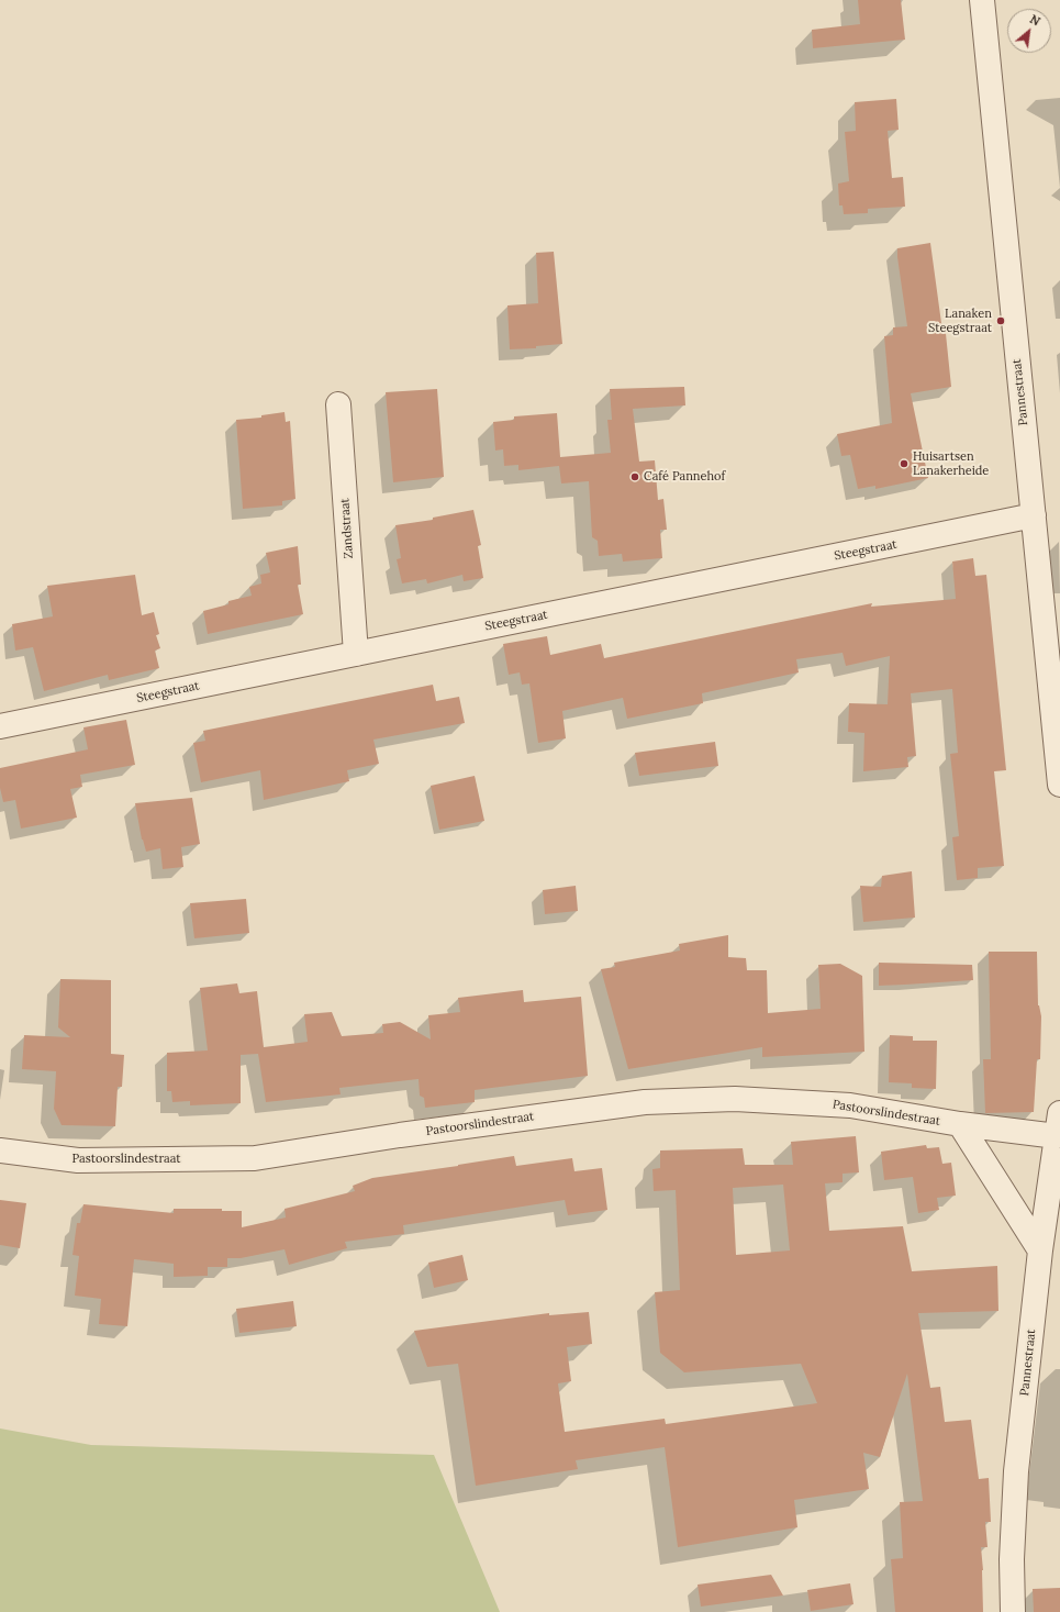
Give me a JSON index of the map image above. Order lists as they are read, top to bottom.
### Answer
{
  "streets": {
    "street": [
      "Pannestraat",
      "Zandstraat",
      "Steegstraat",
      "Pastoorslindestraat"
    ]
  },
  "crossings": [
    ["Pannestraat", "Steegstraat"],
    ["Pannestraat", "Pastoorslindestraat"],
    ["Zandstraat", "Steegstraat"]
  ],
  "places": ["Lanaken Steegstraat", "Huisartsen Lanakerheide", "Café Pannehof"],
  "north": "top right"
}
